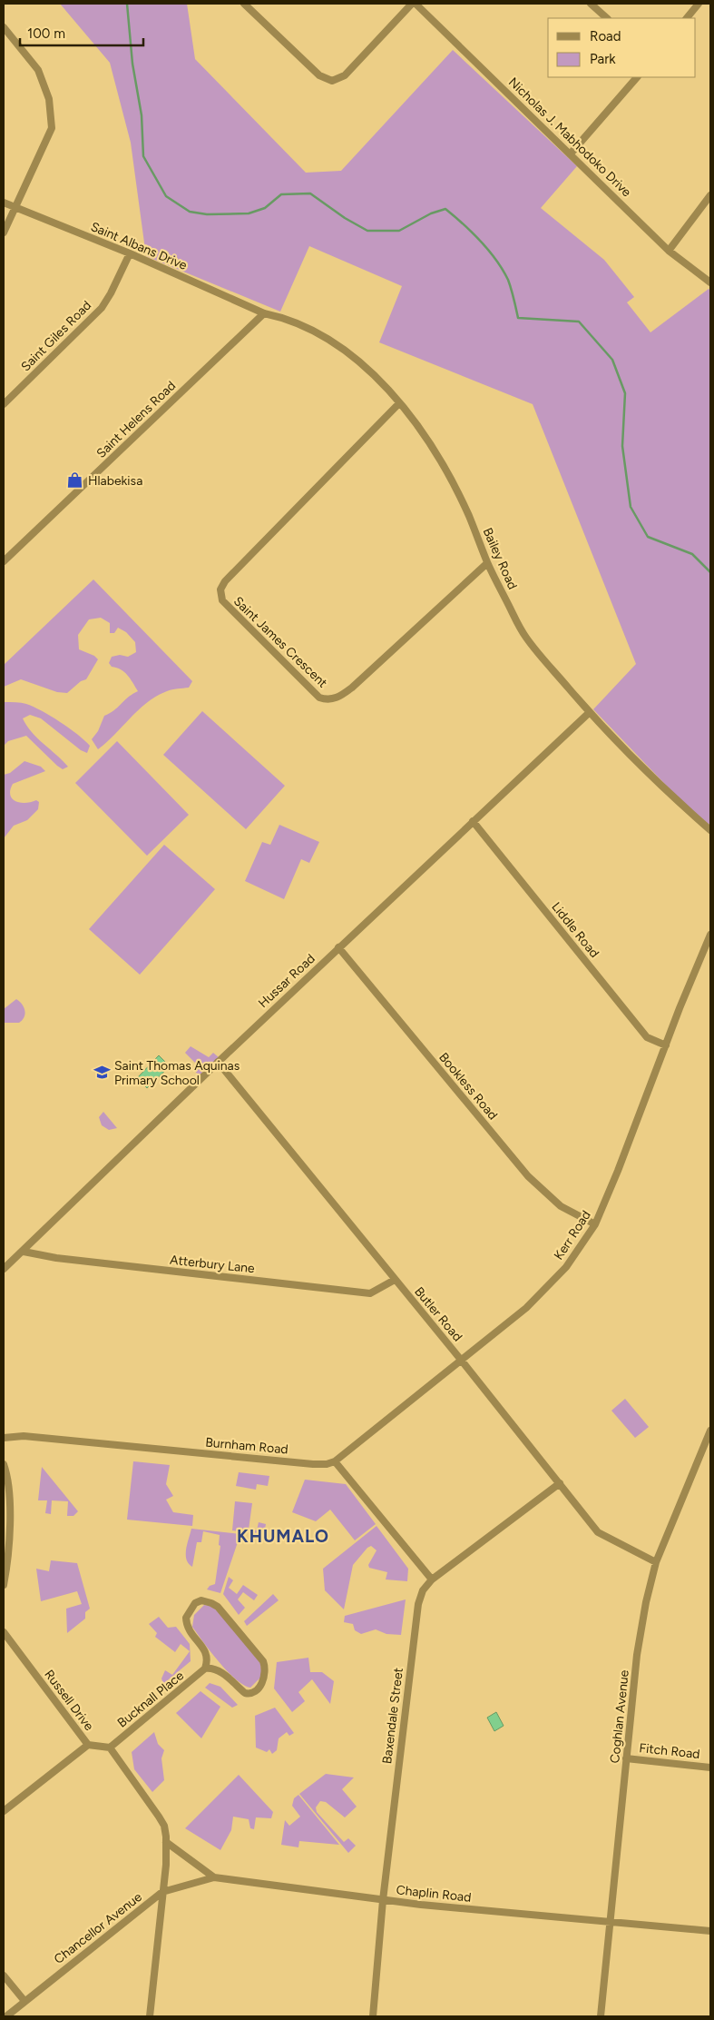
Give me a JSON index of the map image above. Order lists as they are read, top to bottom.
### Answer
{
  "streets": {
    "street": [
      "Nicholas J. Mabhodoko Drive",
      "Saint Albans Drive",
      "Saint Giles Road",
      "Saint Helens Road",
      "Bailey Road",
      "Saint James Crescent",
      "Liddle Road",
      "Hussar Road",
      "Bookless Road",
      "Kerr Road",
      "Atterbury Lane",
      "Butler Road",
      "Burnham Road",
      "Bucknall Place",
      "Russell Drive",
      "Baxendale Street",
      "Coghlan Avenue",
      "Fitch Road",
      "Chaplin Road",
      "Chancellor Avenue"
    ]
  },
  "crossings": [
    ["Saint Albans Drive", "Saint Giles Road"],
    ["Saint Albans Drive", "Saint Helens Road"],
    ["Saint Albans Drive", "Bailey Road"],
    ["Saint Helens Road", "Bailey Road"],
    ["Bailey Road", "Saint James Crescent"],
    ["Bailey Road", "Hussar Road"],
    ["Liddle Road", "Hussar Road"],
    ["Liddle Road", "Kerr Road"],
    ["Hussar Road", "Bookless Road"],
    ["Hussar Road", "Atterbury Lane"],
    ["Hussar Road", "Butler Road"],
    ["Bookless Road", "Kerr Road"],
    ["Kerr Road", "Butler Road"],
    ["Kerr Road", "Burnham Road"],
    ["Atterbury Lane", "Butler Road"],
    ["Butler Road", "Baxendale Street"],
    ["Butler Road", "Coghlan Avenue"],
    ["Bucknall Place", "Russell Drive"],
    ["Baxendale Street", "Chaplin Road"],
    ["Coghlan Avenue", "Fitch Road"],
    ["Coghlan Avenue", "Chaplin Road"],
    ["Chaplin Road", "Chancellor Avenue"]
  ],
  "districts": ["KHUMALO"],
  "places": {
    "shop": ["Hlabekisa"],
    "school or university": ["Saint Thomas Aquinas Primary School"]
  },
  "legend": ["Road", "Park"],
  "scale_bar": "100 m"
}
